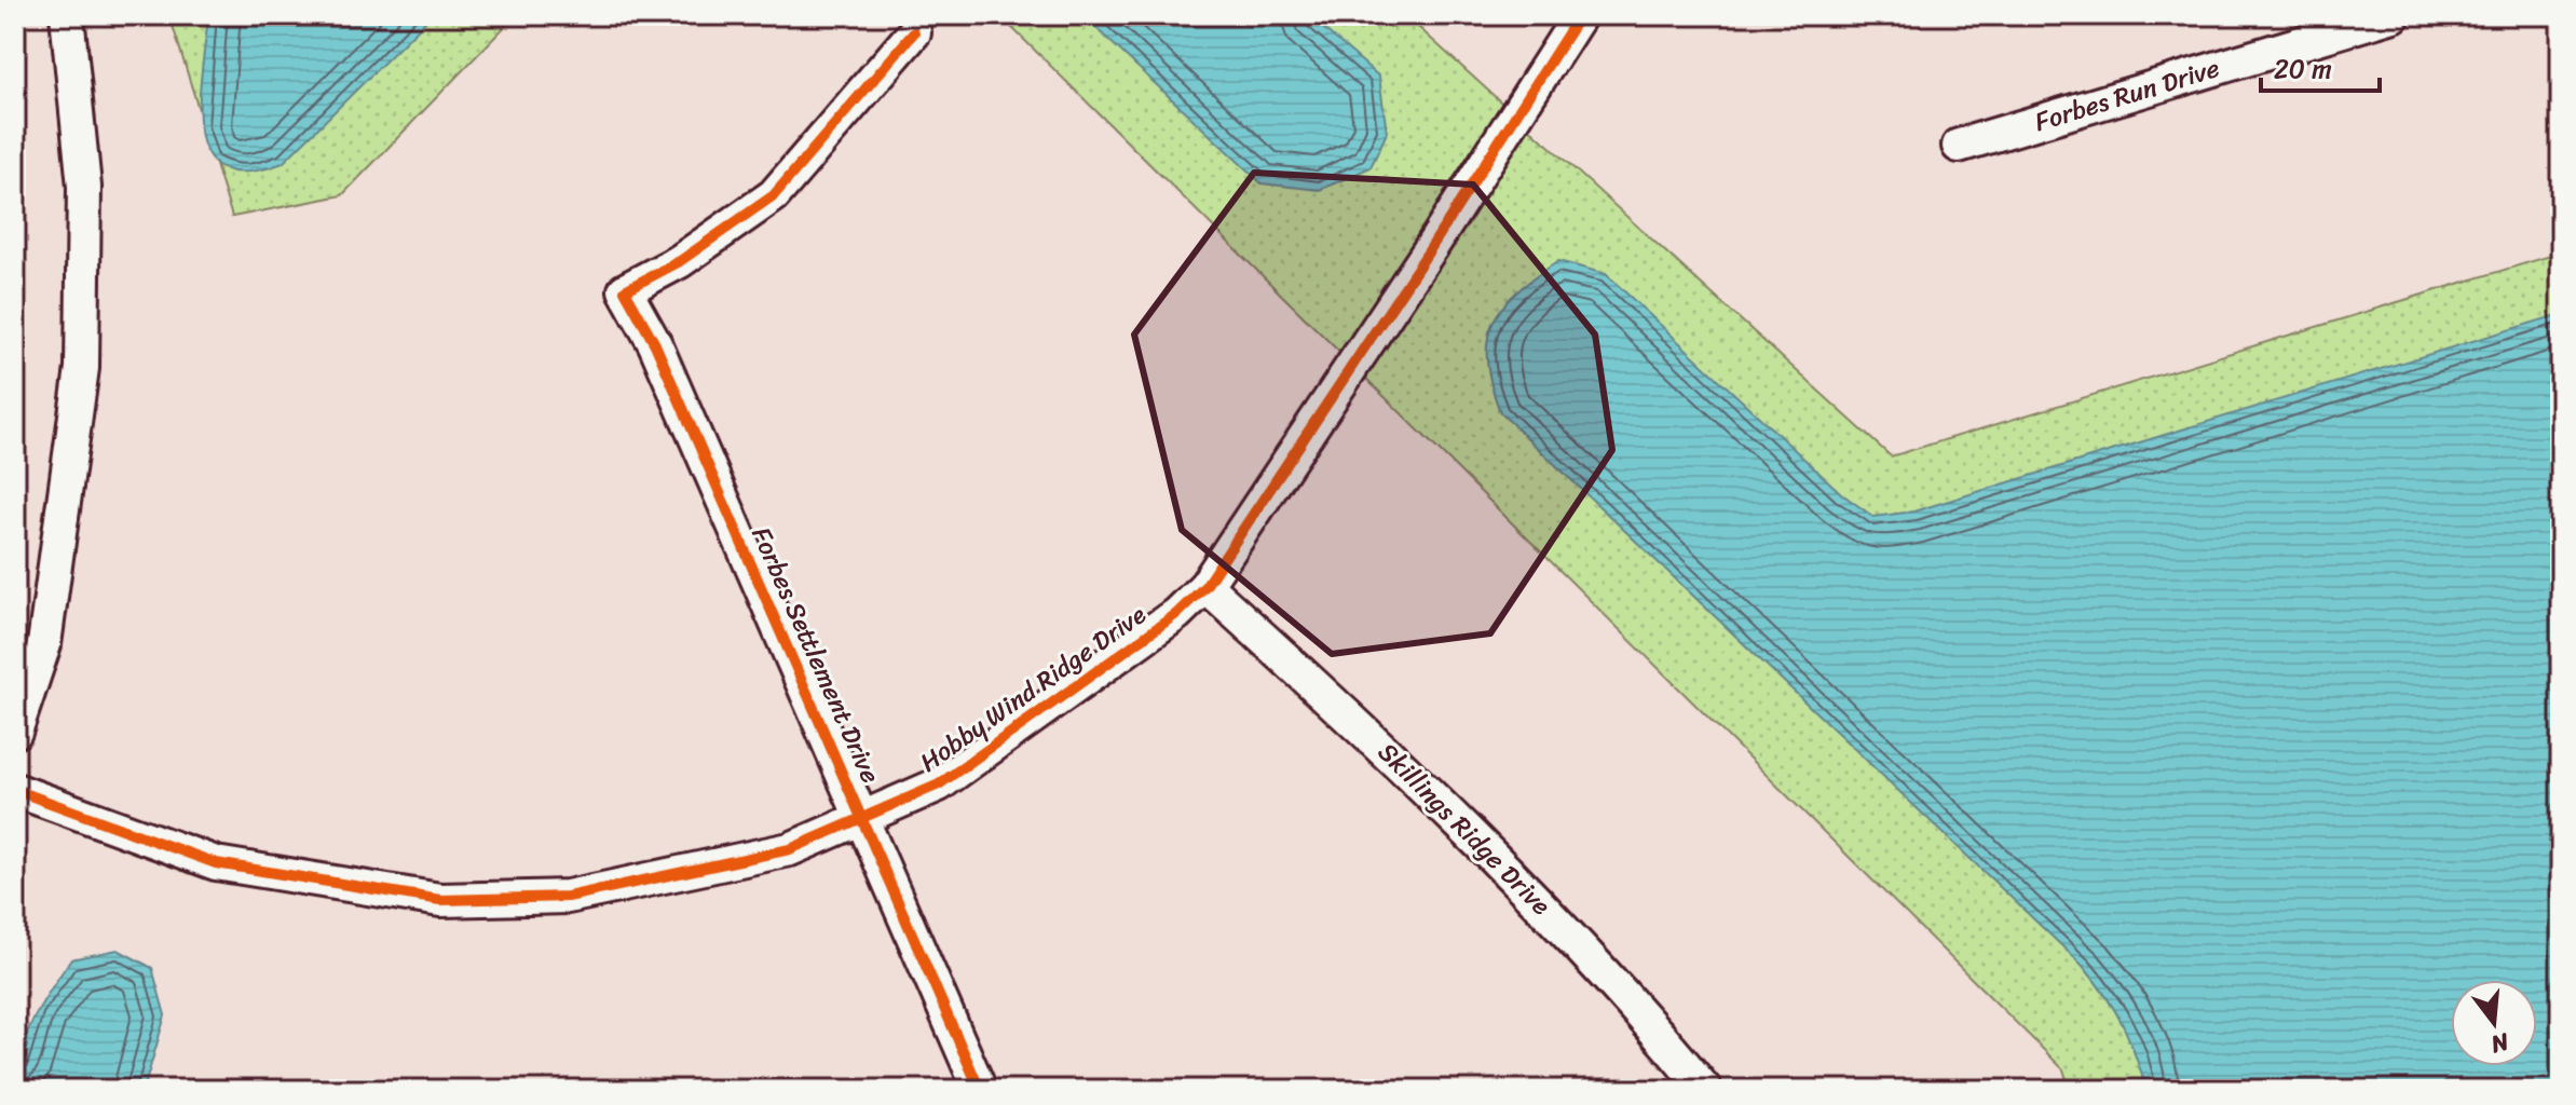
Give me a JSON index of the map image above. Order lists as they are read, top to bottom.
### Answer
{
  "streets": {
    "street": [
      "Forbes Run Drive",
      "Forbes Settlement Drive",
      "Hobby Wind Ridge Drive",
      "Skillings Ridge Drive"
    ]
  },
  "crossings": [
    ["Forbes Settlement Drive", "Hobby Wind Ridge Drive"],
    ["Hobby Wind Ridge Drive", "Skillings Ridge Drive"]
  ],
  "scale_bar": "20 m",
  "north": "bottom"
}
